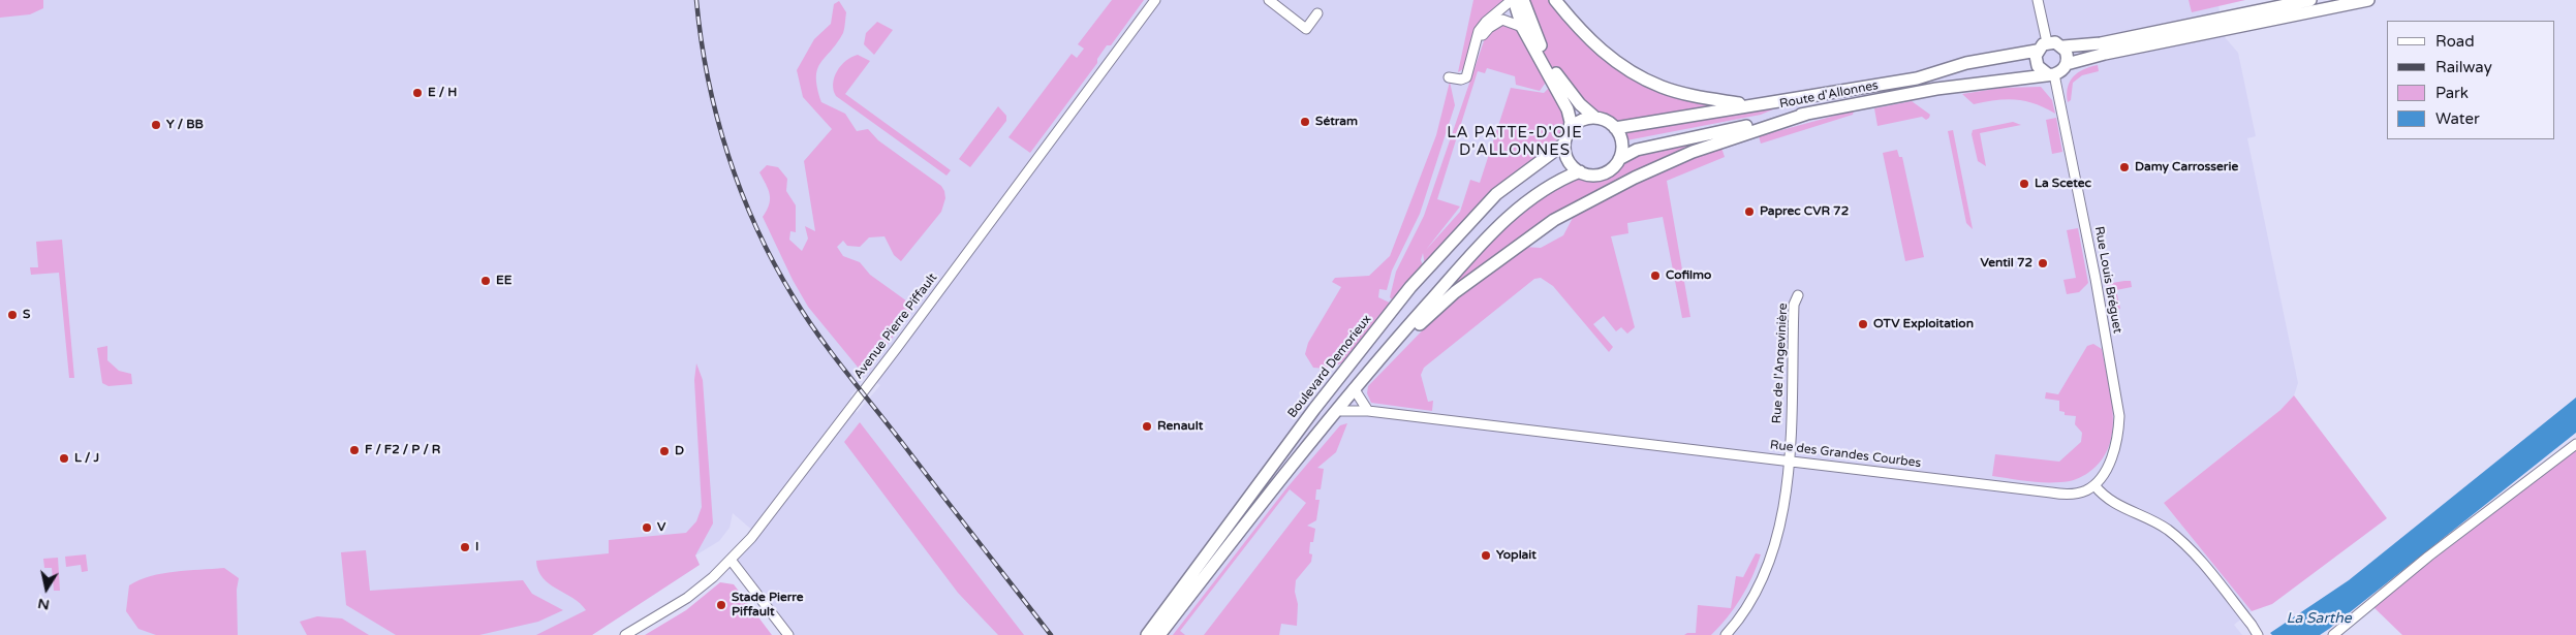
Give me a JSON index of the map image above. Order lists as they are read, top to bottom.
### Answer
{
  "streets": {
    "main road": ["Route d'Allonnes", "Boulevard Demorieux"],
    "street": [
      "Rue Louis Bréguet",
      "Avenue Pierre Piffault",
      "Rue de l'Angevinière",
      "Rue des Grandes Courbes"
    ]
  },
  "crossings": [
    ["Route d'Allonnes", "Rue Louis Bréguet"],
    ["Route d'Allonnes", "Boulevard Demorieux"],
    ["Rue Louis Bréguet", "Rue des Grandes Courbes"],
    ["Rue de l'Angevinière", "Rue des Grandes Courbes"]
  ],
  "districts": ["LA PATTE-D'OIE D'ALLONNES"],
  "water": ["La Sarthe"],
  "places": [
    "E / H",
    "Sétram",
    "Y / BB",
    "Damy Carrosserie",
    "La Scetec",
    "Paprec CVR 72",
    "Ventil 72",
    "Cofilmo",
    "EE",
    "S",
    "OTV Exploitation",
    "Renault",
    "F / F2 / P / R",
    "D",
    "L / J",
    "V",
    "I",
    "Yoplait",
    "Stade Pierre Piffault"
  ],
  "legend": [
    "Road",
    "Railway",
    "Park",
    "Water"
  ],
  "north": "bottom"
}
